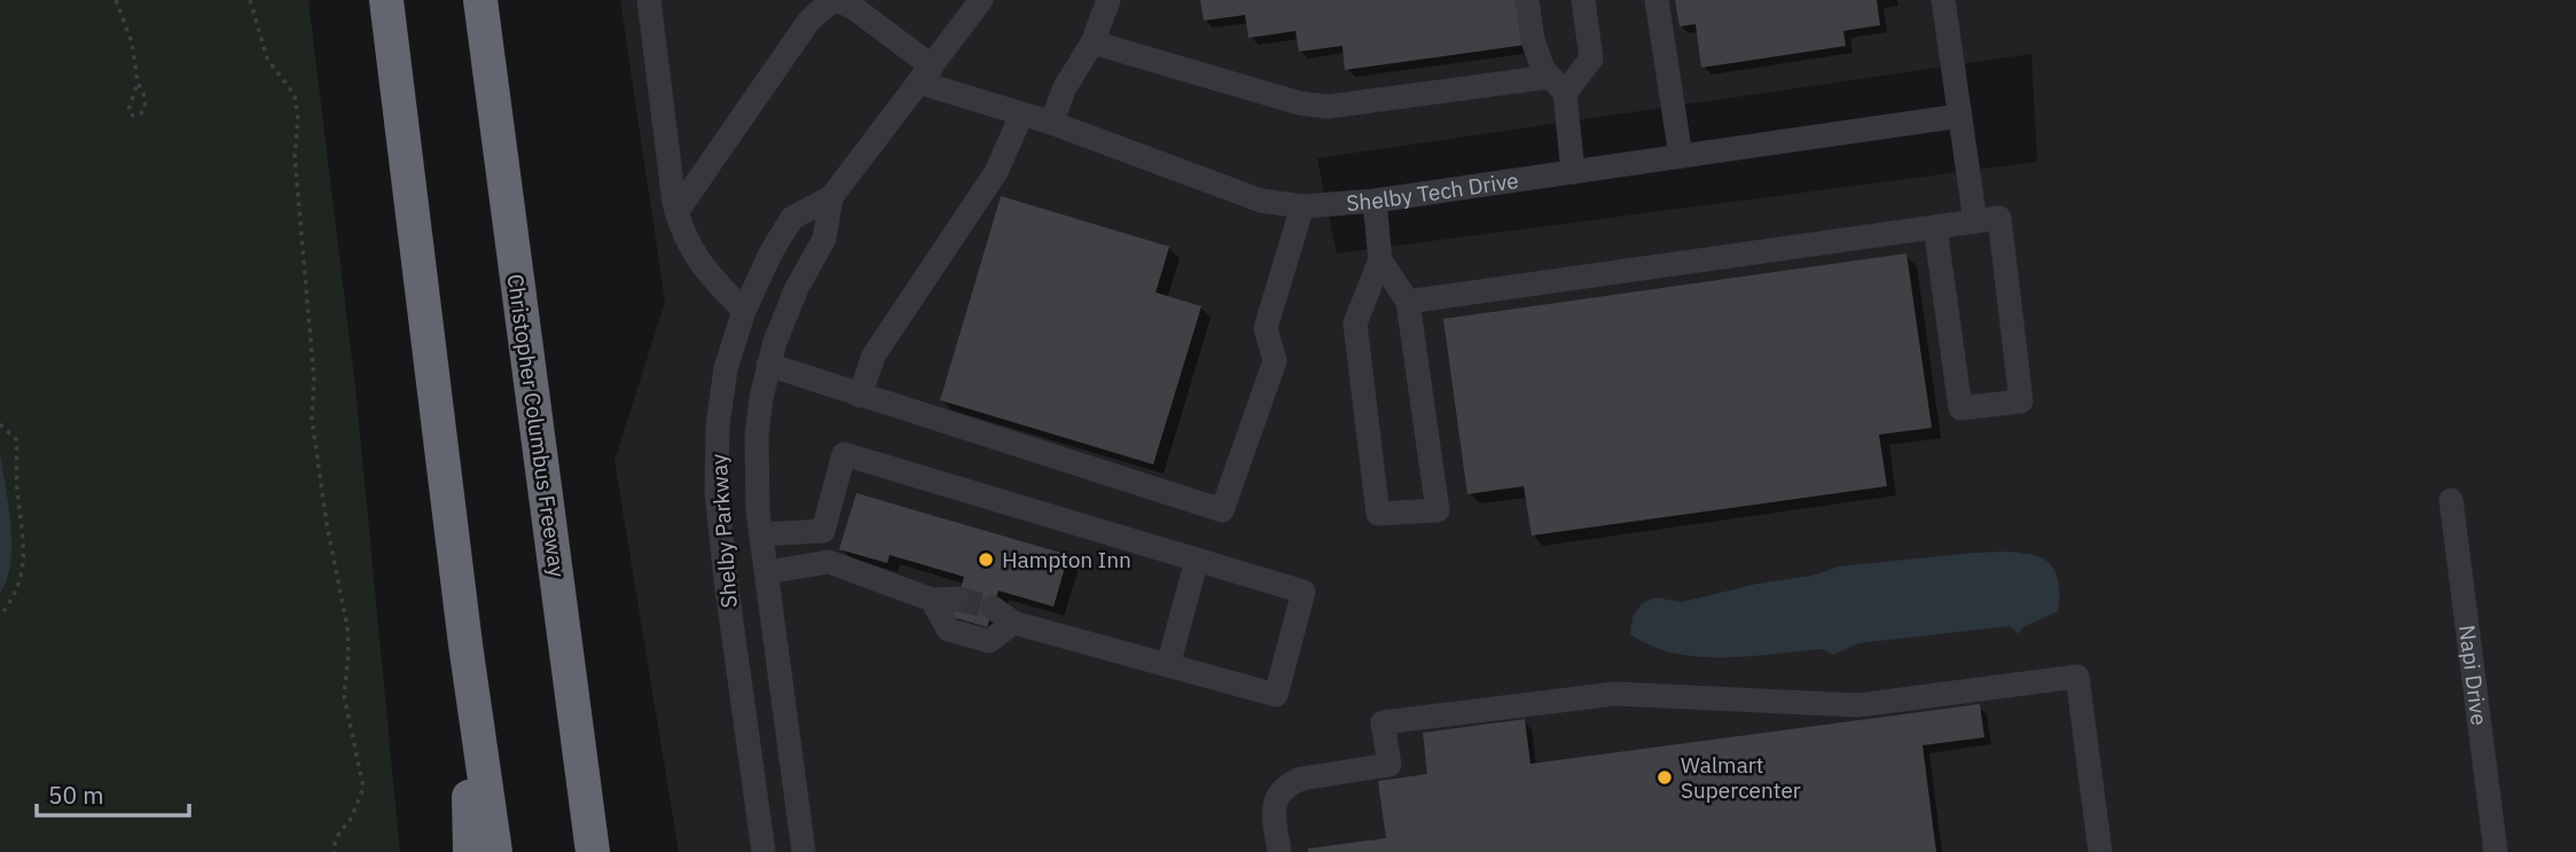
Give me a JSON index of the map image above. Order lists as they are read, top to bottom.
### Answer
{
  "streets": {
    "highway": ["Christopher Columbus Freeway"],
    "street": ["Shelby Tech Drive", "Shelby Parkway", "Napi Drive"]
  },
  "crossings": [
    ["Shelby Tech Drive", "Shelby Parkway"]
  ],
  "places": ["Hampton Inn", "Walmart Supercenter"],
  "scale_bar": "50 m"
}
